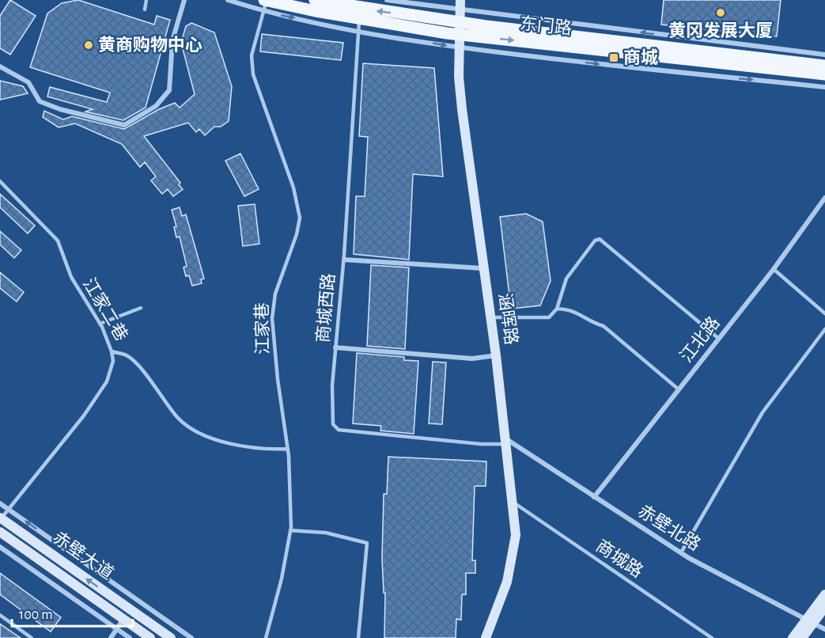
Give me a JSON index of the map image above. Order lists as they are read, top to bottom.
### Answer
{
  "streets": {
    "main road": ["东门路"],
    "street": [
      "涵晖路",
      "江北路",
      "赤壁北路",
      "赤壁大道"
    ],
    "lane": [
      "商城西路",
      "江家二巷",
      "江家巷",
      "商城路"
    ]
  },
  "crossings": [
    ["东门路", "商城西路"],
    ["东门路", "涵晖路"],
    ["东门路", "江家巷"],
    ["商城西路", "涵晖路"],
    ["商城西路", "赤壁北路"],
    ["江家二巷", "江家巷"],
    ["涵晖路", "赤壁北路"],
    ["涵晖路", "商城路"],
    ["江北路", "赤壁北路"]
  ],
  "places": {
    "other": ["黄冈发展大厦", "黄商购物中心"],
    "transit": ["商城"]
  },
  "scale_bar": "100 m"
}
